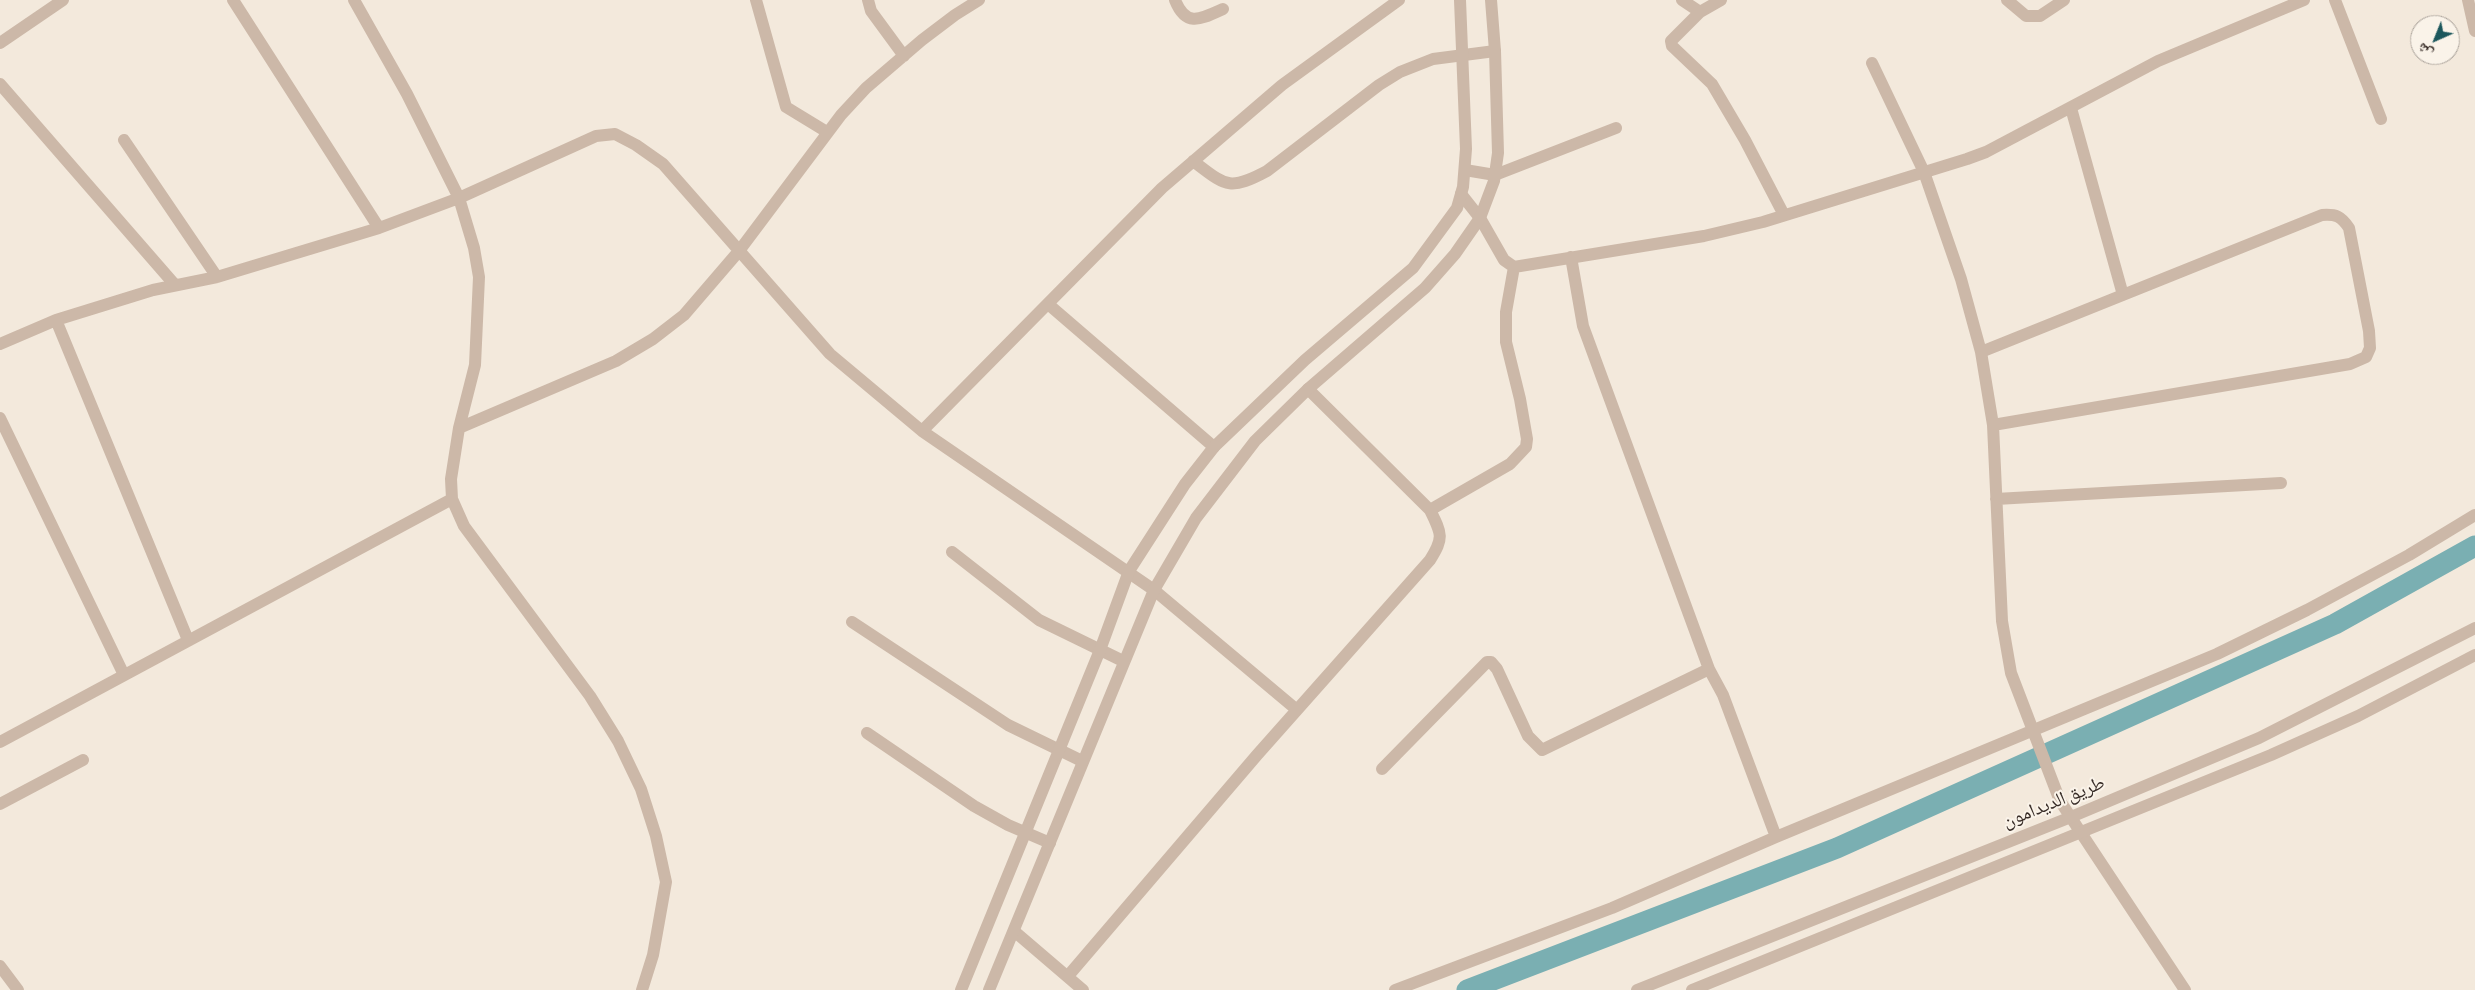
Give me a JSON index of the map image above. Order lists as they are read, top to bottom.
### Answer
{
  "streets": {
    "street": ["طريق الديدامون"]
  },
  "north": "bottom left"
}
